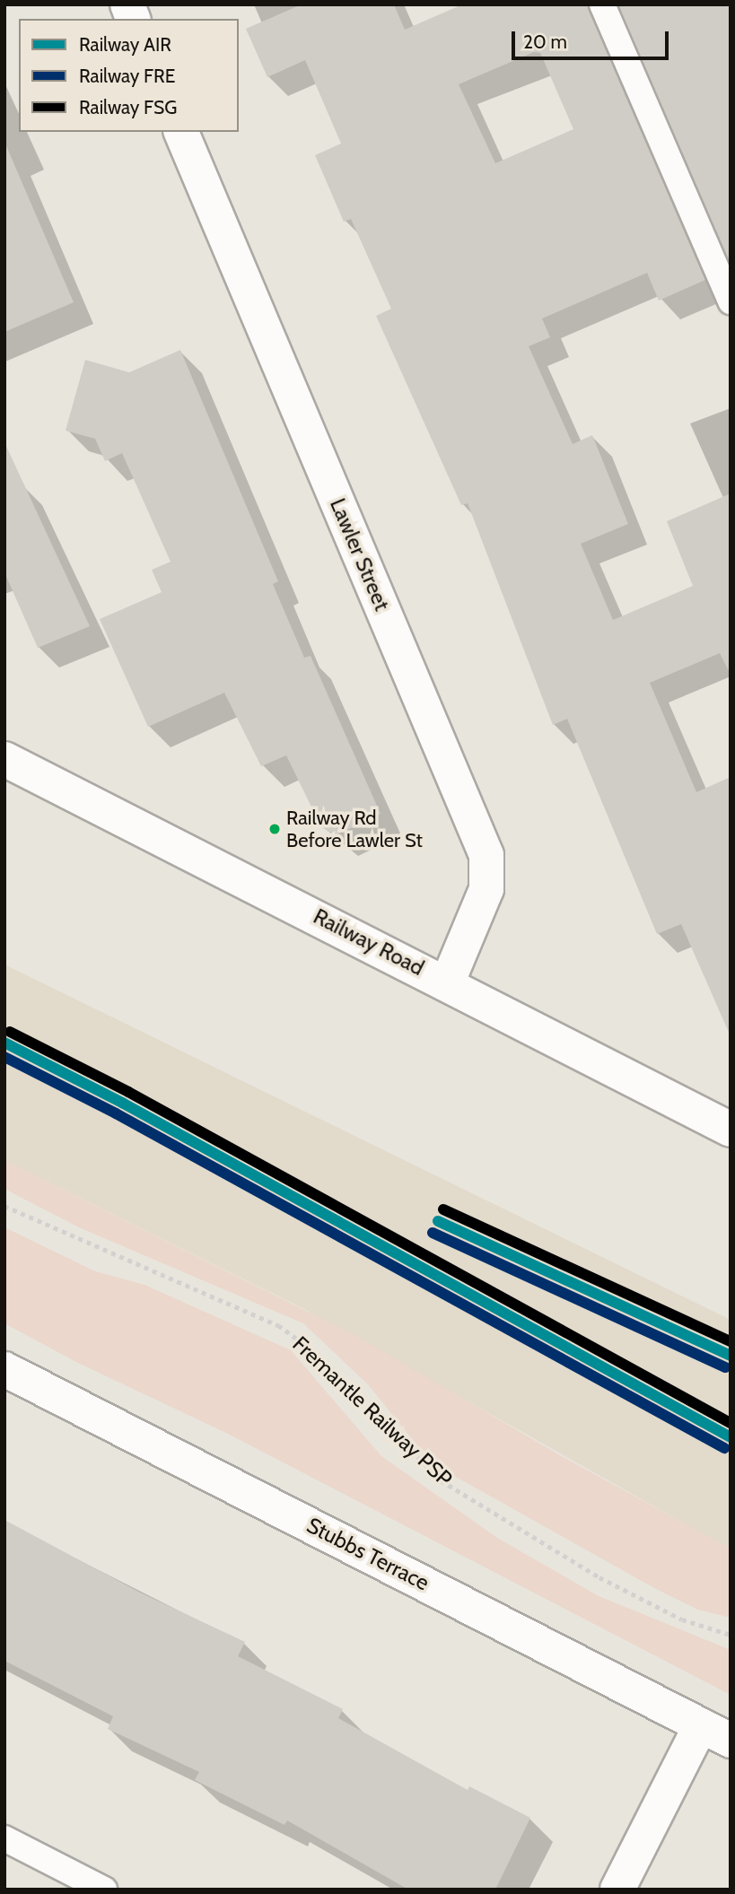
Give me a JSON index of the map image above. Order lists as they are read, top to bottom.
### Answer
{
  "streets": {
    "street": ["Lawler Street", "Railway Road", "Stubbs Terrace"],
    "path": ["Fremantle Railway PSP"]
  },
  "crossings": [
    ["Lawler Street", "Railway Road"]
  ],
  "places": ["Railway Rd Before Lawler St"],
  "lines": ["rail line FSG", "rail line AIR", "rail line FRE"],
  "legend": ["Railway AIR", "Railway FRE", "Railway FSG"],
  "scale_bar": "20 m"
}
